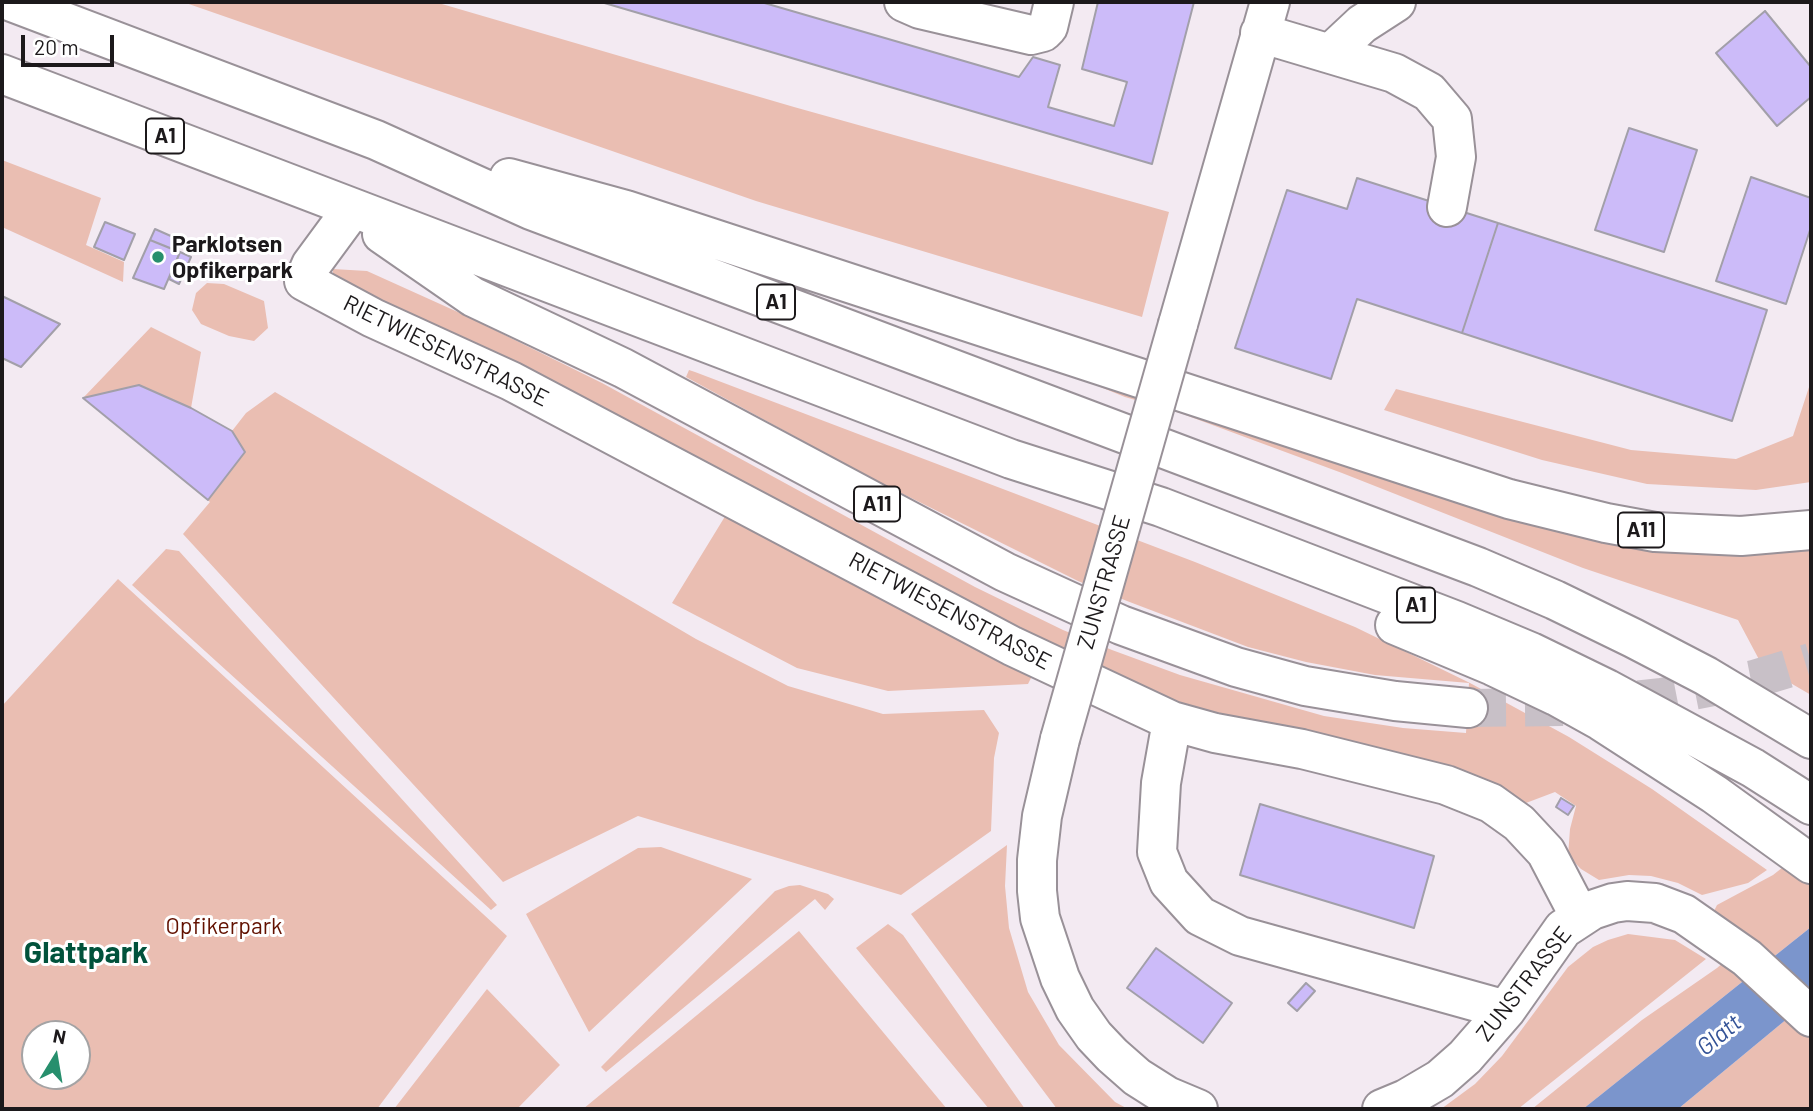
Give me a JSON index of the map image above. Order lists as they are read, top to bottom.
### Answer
{
  "streets": {
    "main road": [
      "A1",
      "RIETWIESENSTRASSE",
      "A11",
      "ZUNSTRASSE"
    ]
  },
  "crossings": [
    ["A1", "RIETWIESENSTRASSE"],
    ["A1", "A11"],
    ["RIETWIESENSTRASSE", "A11"],
    ["RIETWIESENSTRASSE", "ZUNSTRASSE"]
  ],
  "districts": ["Glattpark"],
  "water": ["Glatt"],
  "parks": ["Opfikerpark"],
  "places": ["Parklotsen Opfikerpark"],
  "scale_bar": "20 m",
  "north": "top"
}
